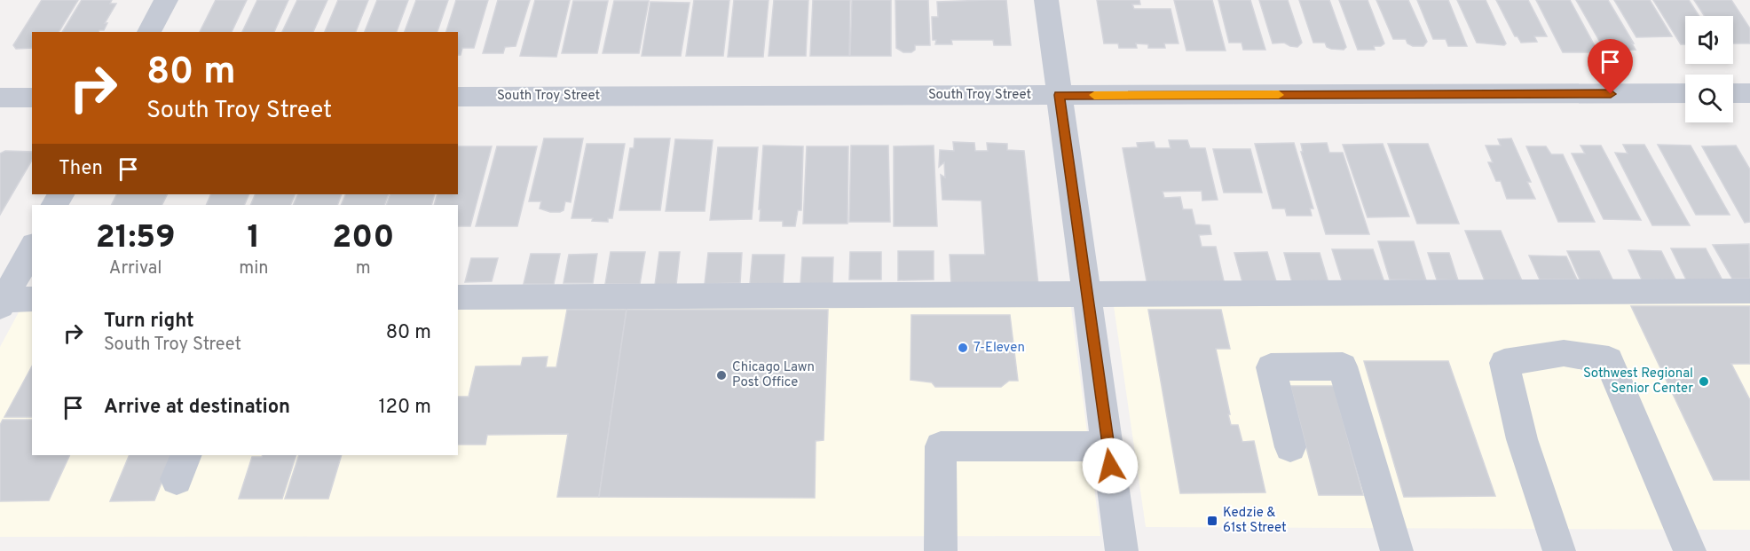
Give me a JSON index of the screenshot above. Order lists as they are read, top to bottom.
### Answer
{
  "streets": {
    "street": ["South Troy Street"]
  },
  "places": {
    "other": ["7-Eleven", "Chicago Lawn Post Office", "Sothwest Regional Senior Center"],
    "transit": ["Kedzie & 61st Street"]
  },
  "page": {
    "turn": ["80 m", "South Troy Street"],
    "then": "Then",
    "eta": [
      "21:59",
      "Arrival",
      "1",
      "min",
      "200",
      "m"
    ],
    "list": [
      {
        "name": "Turn right",
        "note": "South Troy Street",
        "value": "80 m"
      },
      {
        "name": "Arrive at destination",
        "value": "120 m"
      }
    ]
  }
}
